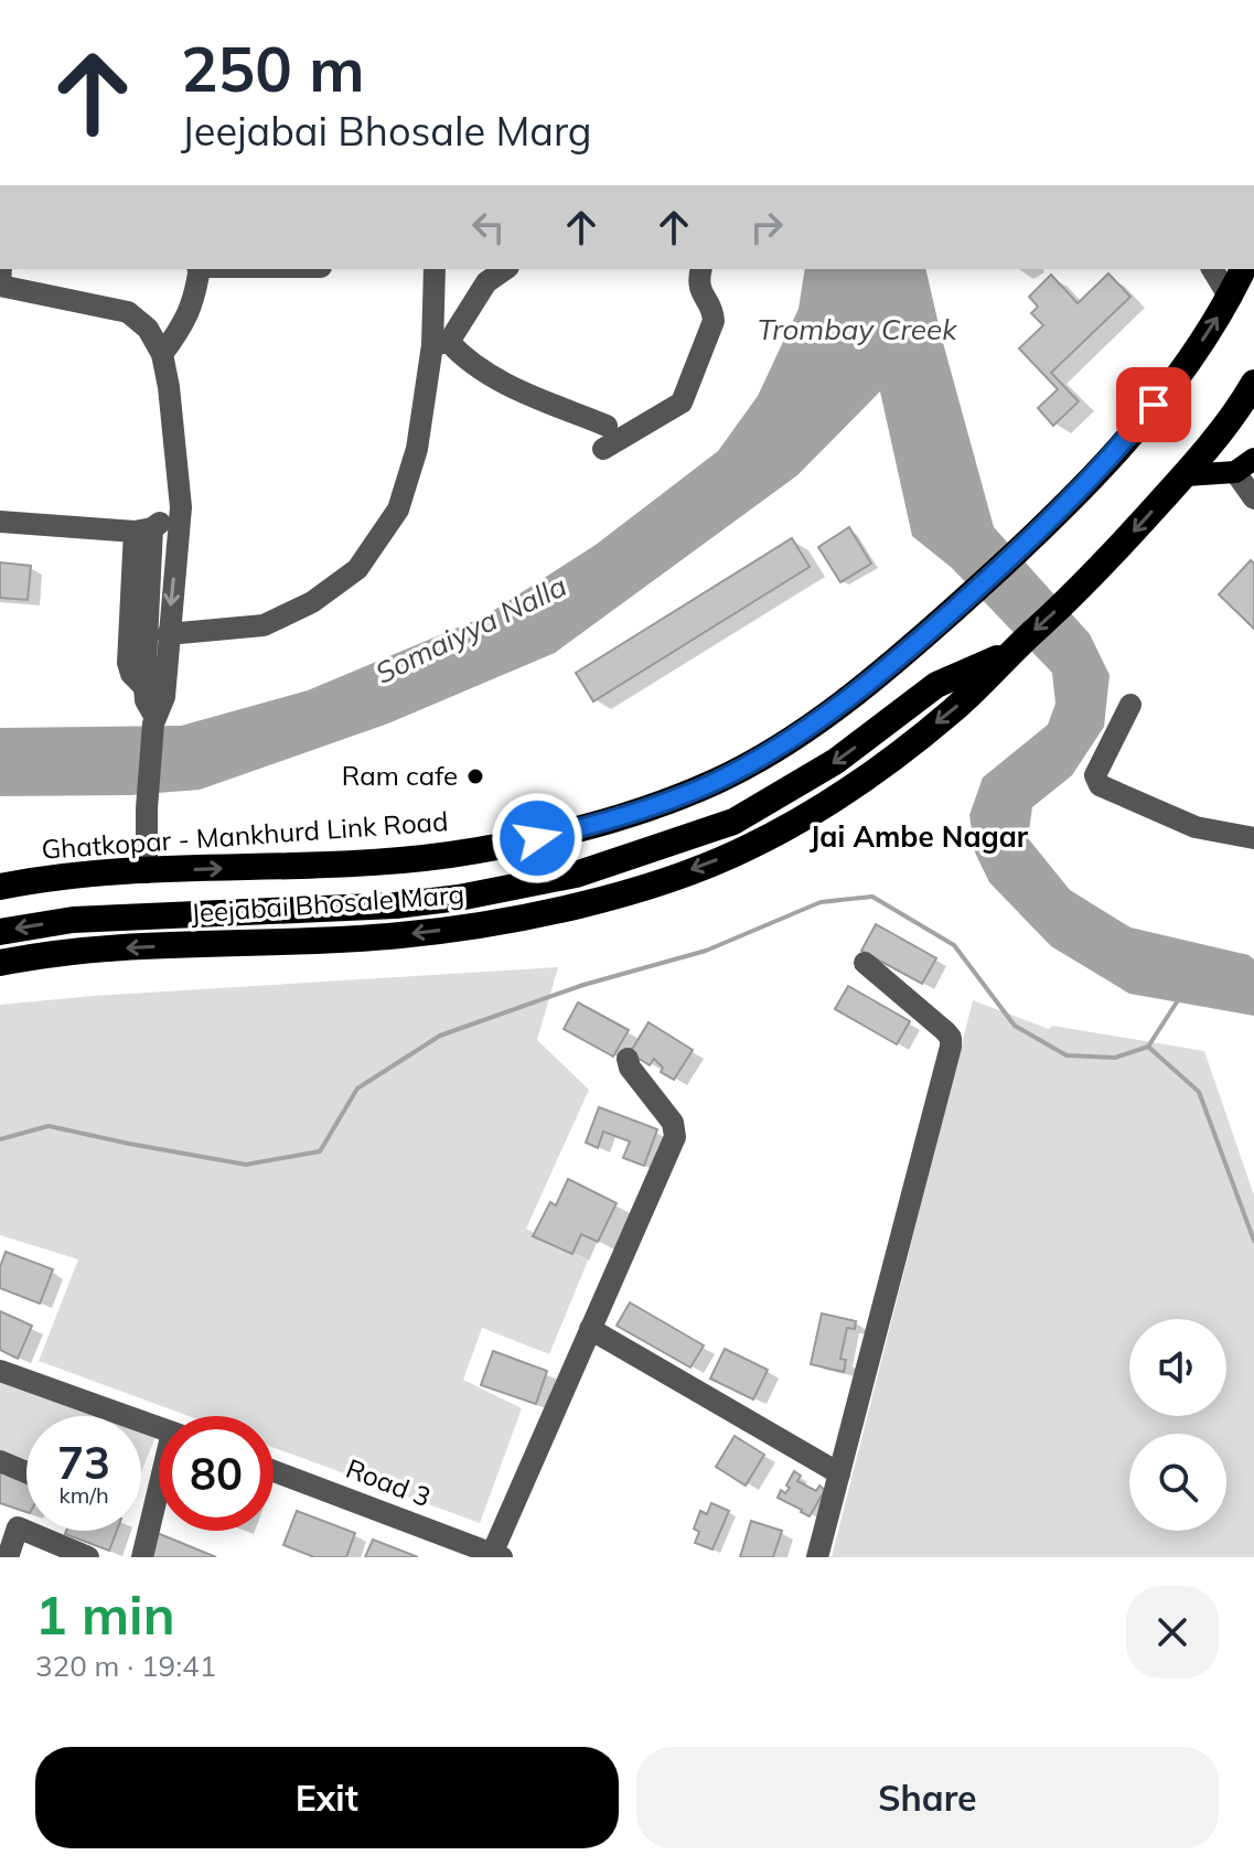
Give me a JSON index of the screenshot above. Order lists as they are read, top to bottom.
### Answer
{
  "streets": {
    "highway": ["Ghatkopar - Mankhurd Link Road", "Jeejabai Bhosale Marg"],
    "street": ["Road 3"]
  },
  "districts": ["Jai Ambe Nagar"],
  "water": ["Trombay Creek", "Somaiyya Nalla"],
  "places": ["Ram cafe"],
  "page": {
    "turn": ["250 m", "Jeejabai Bhosale Marg"],
    "speed": "73 km/h",
    "limit": "80",
    "heading": ["1 min", "320 m · 19:41"],
    "buttons": ["Exit", "Share"]
  }
}
